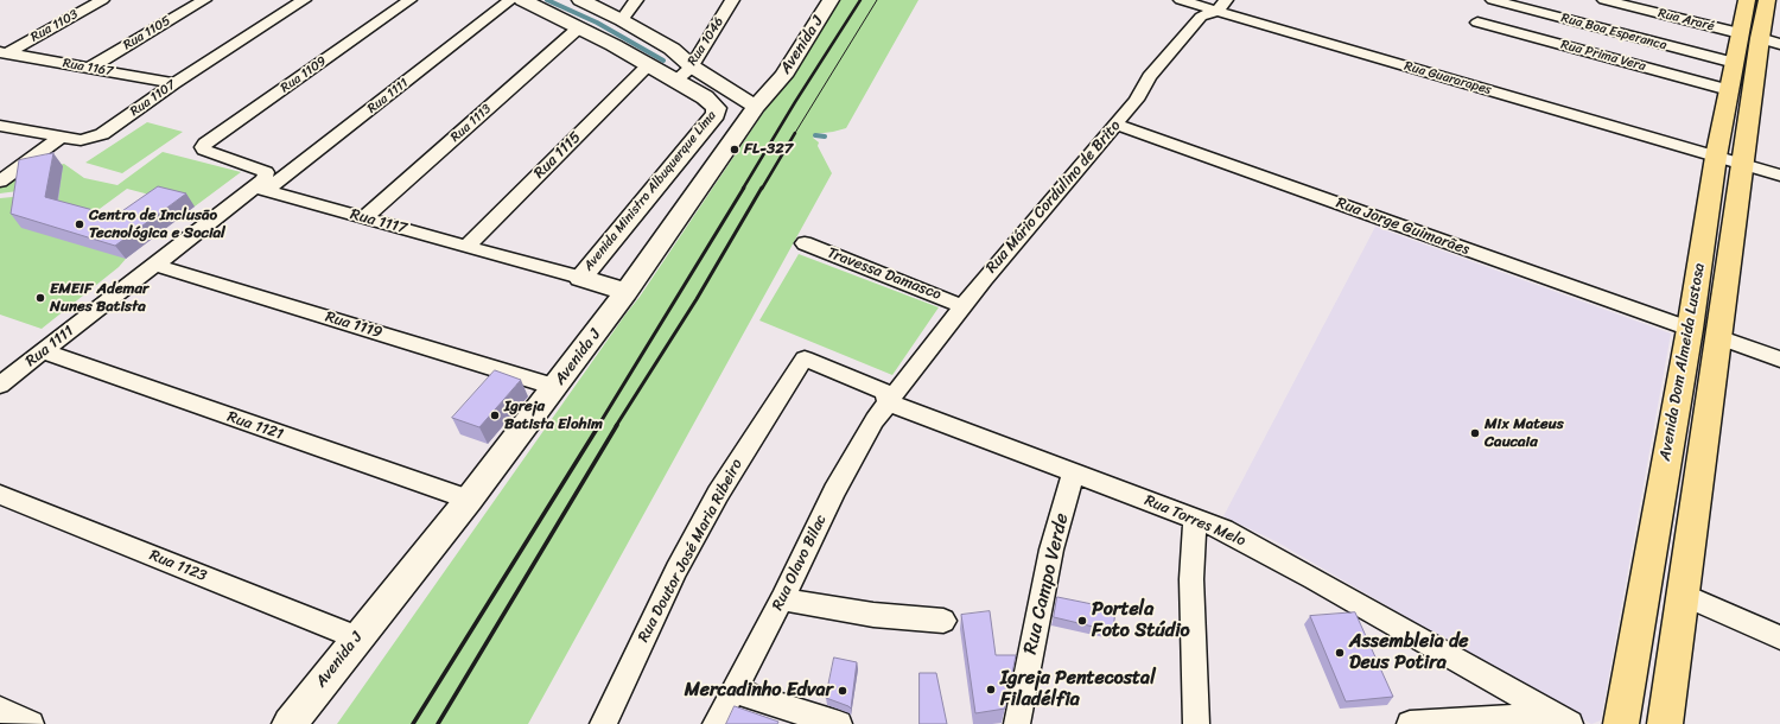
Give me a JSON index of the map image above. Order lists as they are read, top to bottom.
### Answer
{
  "streets": {
    "main road": ["Avenida Dom Almeida Lustosa"],
    "street": [
      "Rua Araré",
      "Rua 1103",
      "Rua Boa Esperanca",
      "Rua 1105",
      "Rua 1046",
      "Avenida J",
      "Rua Prima Vera",
      "Rua 1167",
      "Rua 1109",
      "Rua Guararapes",
      "Rua 1111",
      "Rua 1107",
      "Rua 1113",
      "Rua 1115",
      "Avenida Ministro Albuquerque Lima",
      "Rua Mário Cordulino de Brito",
      "Rua 1117",
      "Rua Jorge Guimarães",
      "Travessa Damasco",
      "Rua 1119",
      "Rua 1121",
      "Rua Torres Melo",
      "Rua Doutor José Maria Ribeiro",
      "Rua Olavo Bilac",
      "Rua 1123",
      "Rua Campo Verde"
    ]
  },
  "crossings": [
    ["Rua Araré", "Rua Boa Esperanca"],
    ["Rua Araré", "Avenida Dom Almeida Lustosa"],
    ["Rua 1103", "Rua 1167"],
    ["Rua Boa Esperanca", "Avenida Dom Almeida Lustosa"],
    ["Rua 1105", "Rua 1167"],
    ["Rua 1046", "Avenida Ministro Albuquerque Lima"],
    ["Avenida J", "Avenida Ministro Albuquerque Lima"],
    ["Avenida J", "Rua 1119"],
    ["Avenida J", "Rua 1121"],
    ["Avenida J", "Rua 1123"],
    ["Rua Prima Vera", "Avenida Dom Almeida Lustosa"],
    ["Rua 1167", "Rua 1107"],
    ["Rua 1109", "Rua 1111"],
    ["Rua 1109", "Rua 1117"],
    ["Rua Guararapes", "Rua Mário Cordulino de Brito"],
    ["Rua Guararapes", "Avenida Dom Almeida Lustosa"],
    ["Rua 1111", "Rua 1117"],
    ["Rua 1111", "Rua 1119"],
    ["Rua 1111", "Rua 1121"],
    ["Rua 1113", "Avenida Ministro Albuquerque Lima"],
    ["Rua 1113", "Rua 1117"],
    ["Rua 1115", "Avenida Ministro Albuquerque Lima"],
    ["Rua 1115", "Rua 1117"],
    ["Avenida Ministro Albuquerque Lima", "Rua 1117"],
    ["Rua Mário Cordulino de Brito", "Rua Jorge Guimarães"],
    ["Rua Mário Cordulino de Brito", "Travessa Damasco"],
    ["Rua Mário Cordulino de Brito", "Rua Torres Melo"],
    ["Rua Mário Cordulino de Brito", "Rua Olavo Bilac"],
    ["Rua Jorge Guimarães", "Avenida Dom Almeida Lustosa"],
    ["Rua Torres Melo", "Rua Doutor José Maria Ribeiro"],
    ["Rua Torres Melo", "Rua Olavo Bilac"],
    ["Rua Torres Melo", "Rua Campo Verde"]
  ],
  "places": [
    "FL-327",
    "Centro de Inclusão Tecnológica e Social",
    "EMEIF Ademar Nunes Batista",
    "Igreja Batista Elohim",
    "Mix Mateus Caucaia",
    "Portela Foto Stúdio",
    "Assembleia de Deus Potira",
    "Igreja Pentecostal Filadélfia",
    "Mercadinho Edvar"
  ]
}
